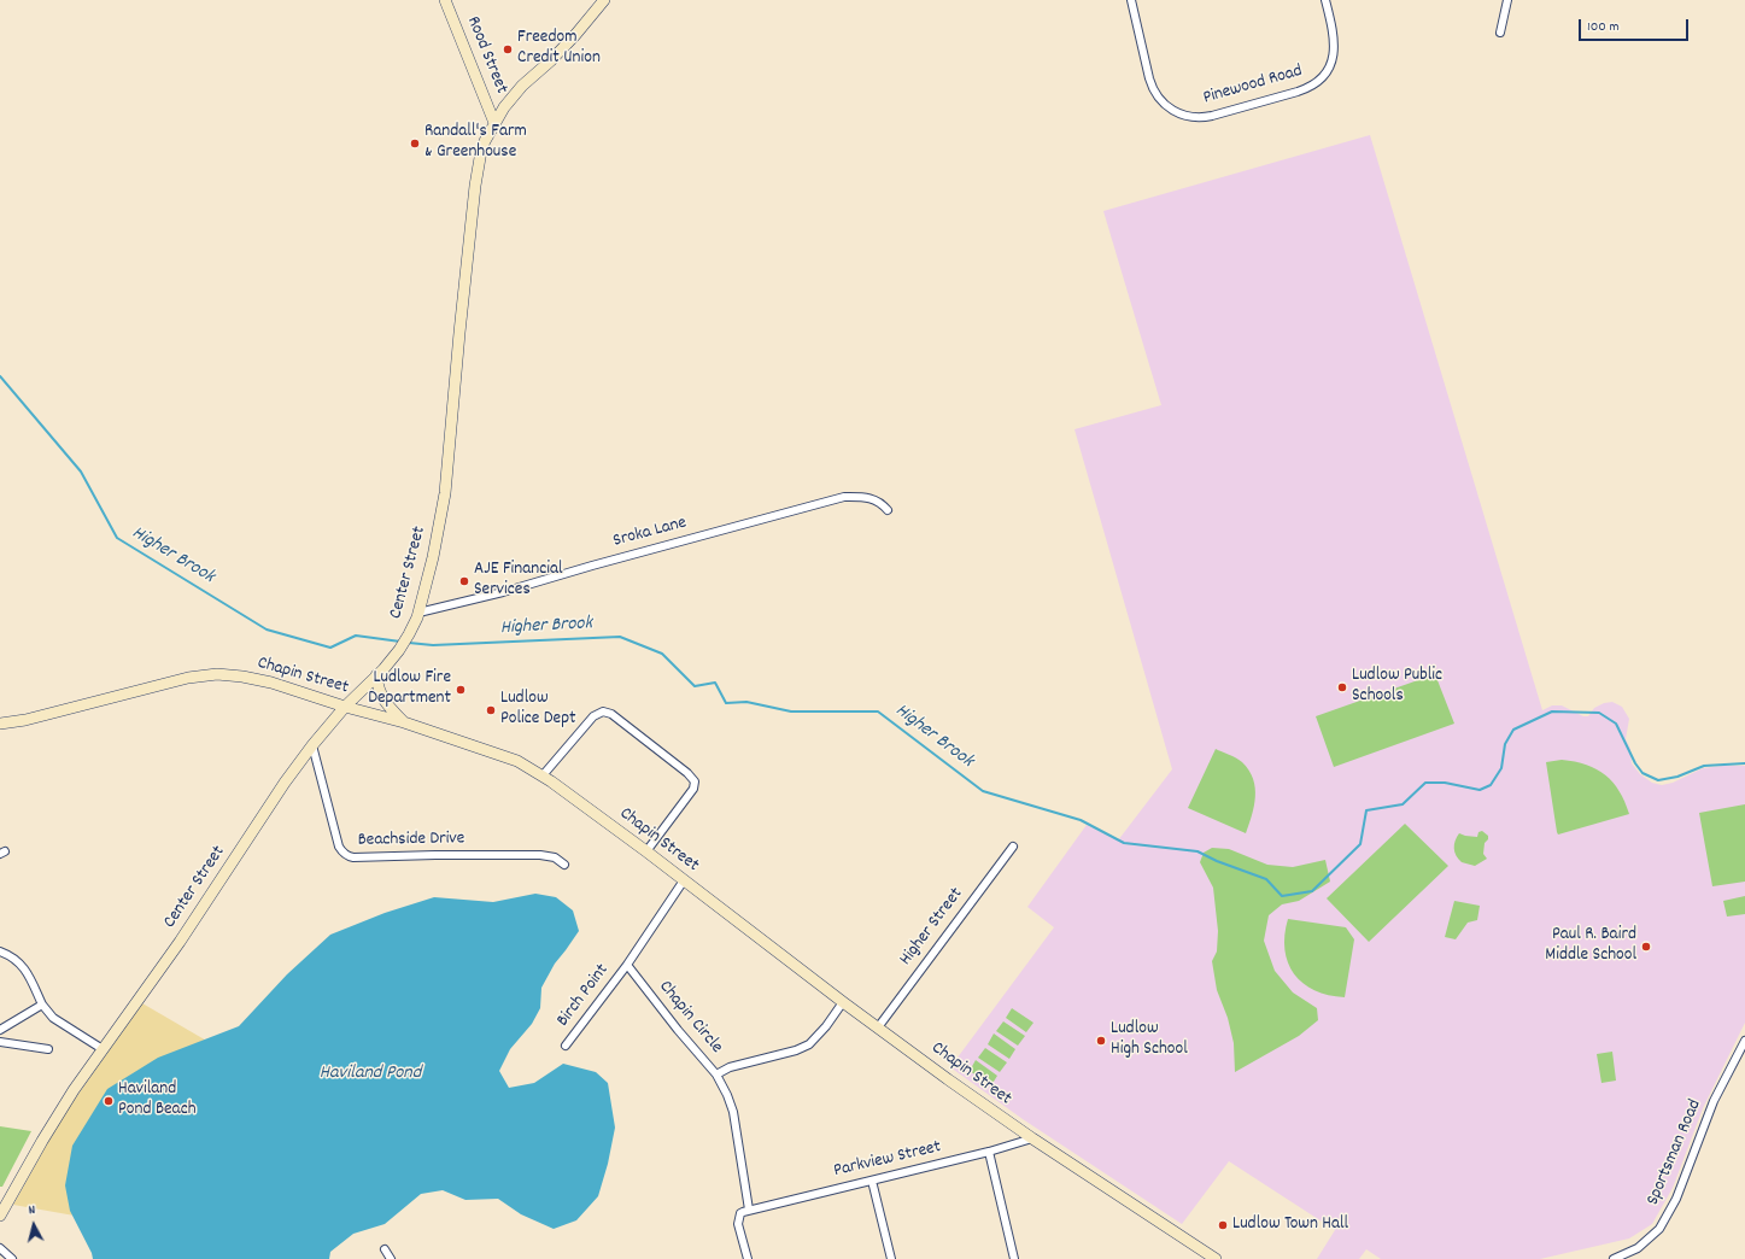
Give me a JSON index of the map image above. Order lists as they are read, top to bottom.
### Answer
{
  "streets": {
    "main road": ["Rood Street", "Center Street", "Chapin Street"],
    "street": [
      "Pinewood Road",
      "Sroka Lane",
      "Beachside Drive",
      "Higher Street",
      "Birch Point",
      "Chapin Circle",
      "Sportsman Road",
      "Parkview Street"
    ]
  },
  "crossings": [
    ["Rood Street", "Center Street"],
    ["Sroka Lane", "Center Street"],
    ["Center Street", "Chapin Street"],
    ["Center Street", "Beachside Drive"],
    ["Chapin Street", "Higher Street"],
    ["Chapin Street", "Chapin Circle"],
    ["Chapin Street", "Parkview Street"],
    ["Birch Point", "Chapin Circle"]
  ],
  "water": ["Higher Brook", "Haviland Pond"],
  "places": [
    "Freedom Credit Union",
    "Randall's Farm & Greenhouse",
    "AJE Financial Services",
    "Ludlow Public Schools",
    "Ludlow Fire Department",
    "Ludlow Police Dept",
    "Paul R. Baird Middle School",
    "Ludlow High School",
    "Haviland Pond Beach",
    "Ludlow Town Hall"
  ],
  "scale_bar": "100 m",
  "north": "top"
}
